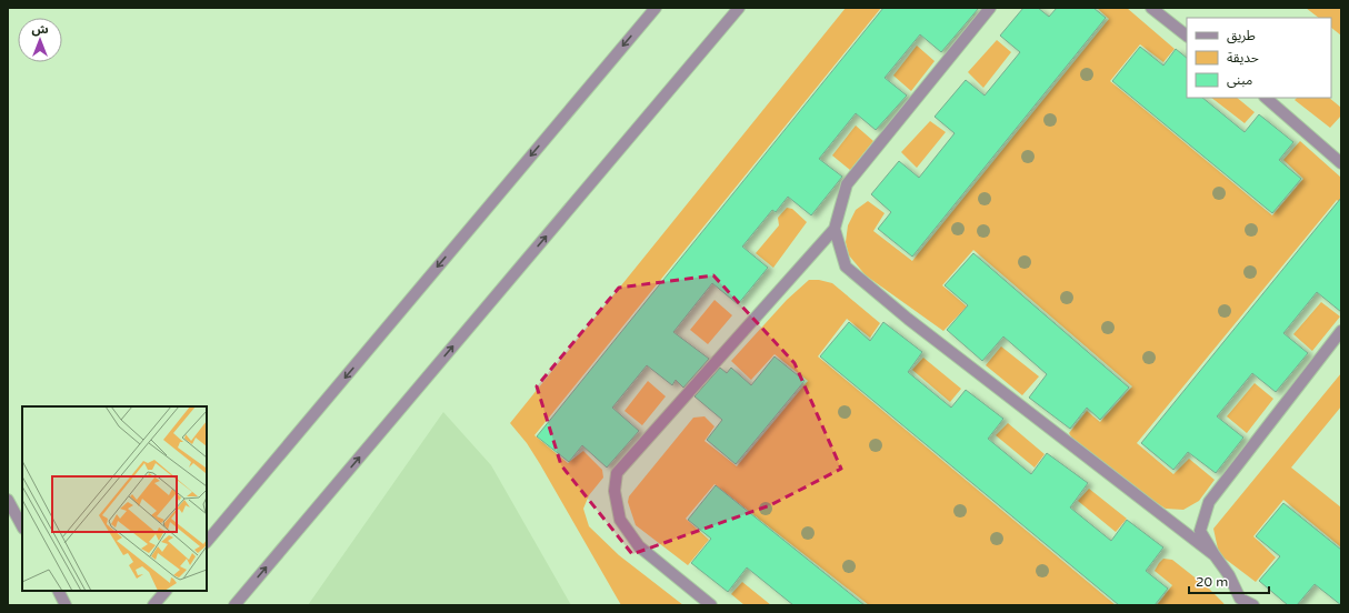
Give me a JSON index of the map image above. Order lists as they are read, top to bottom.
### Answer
{
  "legend": ["طريق", "حديقة", "مبنى"],
  "scale_bar": "20 m",
  "north": "top"
}
